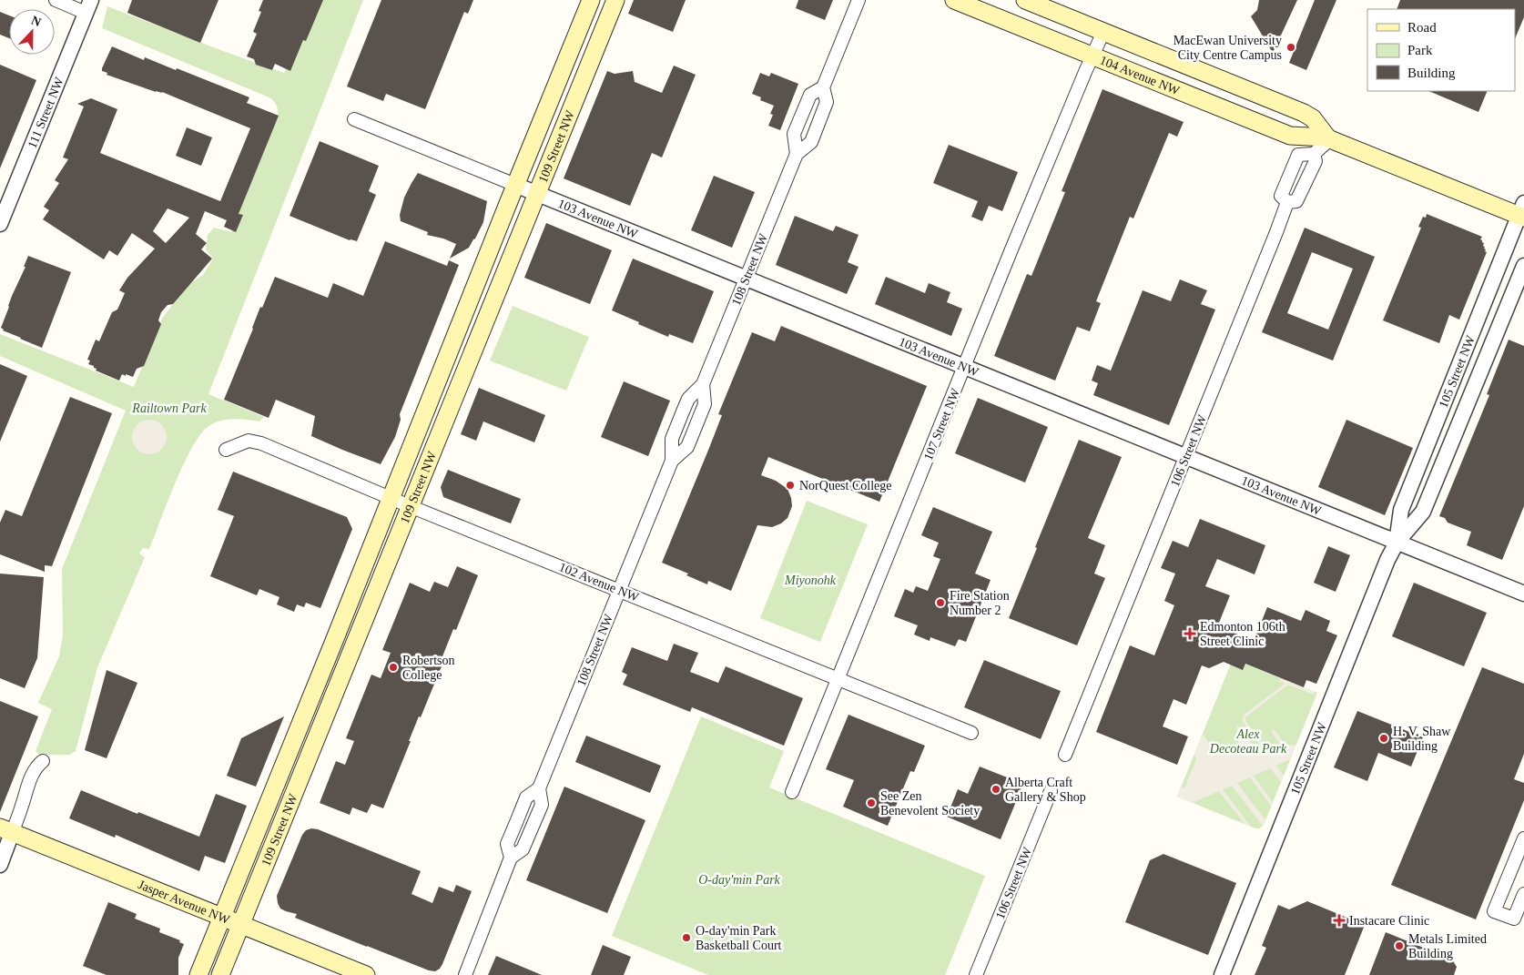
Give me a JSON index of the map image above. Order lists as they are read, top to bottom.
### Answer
{
  "streets": {
    "main road": ["104 Avenue NW", "109 Street NW", "Jasper Avenue NW"],
    "street": [
      "111 Street NW",
      "103 Avenue NW",
      "108 Street NW",
      "105 Street NW",
      "107 Street NW",
      "106 Street NW",
      "102 Avenue NW"
    ]
  },
  "crossings": [
    ["104 Avenue NW", "105 Street NW"],
    ["104 Avenue NW", "107 Street NW"],
    ["109 Street NW", "103 Avenue NW"],
    ["109 Street NW", "102 Avenue NW"],
    ["109 Street NW", "Jasper Avenue NW"],
    ["103 Avenue NW", "108 Street NW"],
    ["103 Avenue NW", "105 Street NW"],
    ["103 Avenue NW", "107 Street NW"],
    ["103 Avenue NW", "106 Street NW"],
    ["108 Street NW", "102 Avenue NW"],
    ["107 Street NW", "102 Avenue NW"]
  ],
  "parks": [
    "Railtown Park",
    "Miyonohk",
    "Alex Decoteau Park",
    "O-day'min Park"
  ],
  "places": {
    "other": [
      "MacEwan University City Centre Campus",
      "NorQuest College",
      "Fire Station Number 2",
      "Robertson College",
      "H. V. Shaw Building",
      "Alberta Craft Gallery & Shop",
      "See Zen Benevolent Society",
      "O-day'min Park Basketball Court",
      "Metals Limited Building"
    ],
    "health": ["Edmonton 106th Street Clinic", "Instacare Clinic"]
  },
  "legend": ["Road", "Park", "Building"],
  "north": "top"
}
